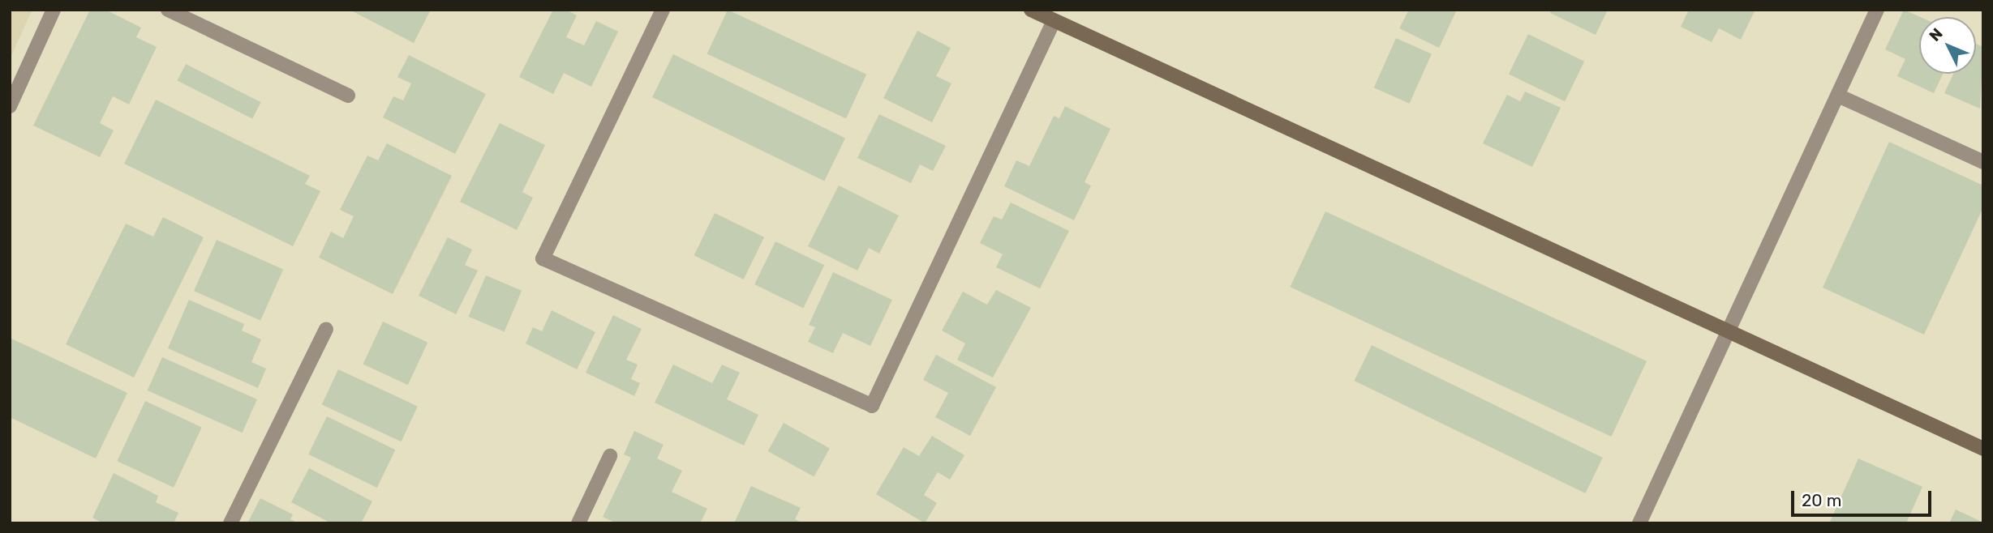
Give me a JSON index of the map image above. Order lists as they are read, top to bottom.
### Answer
{
  "scale_bar": "20 m",
  "north": "top left"
}
